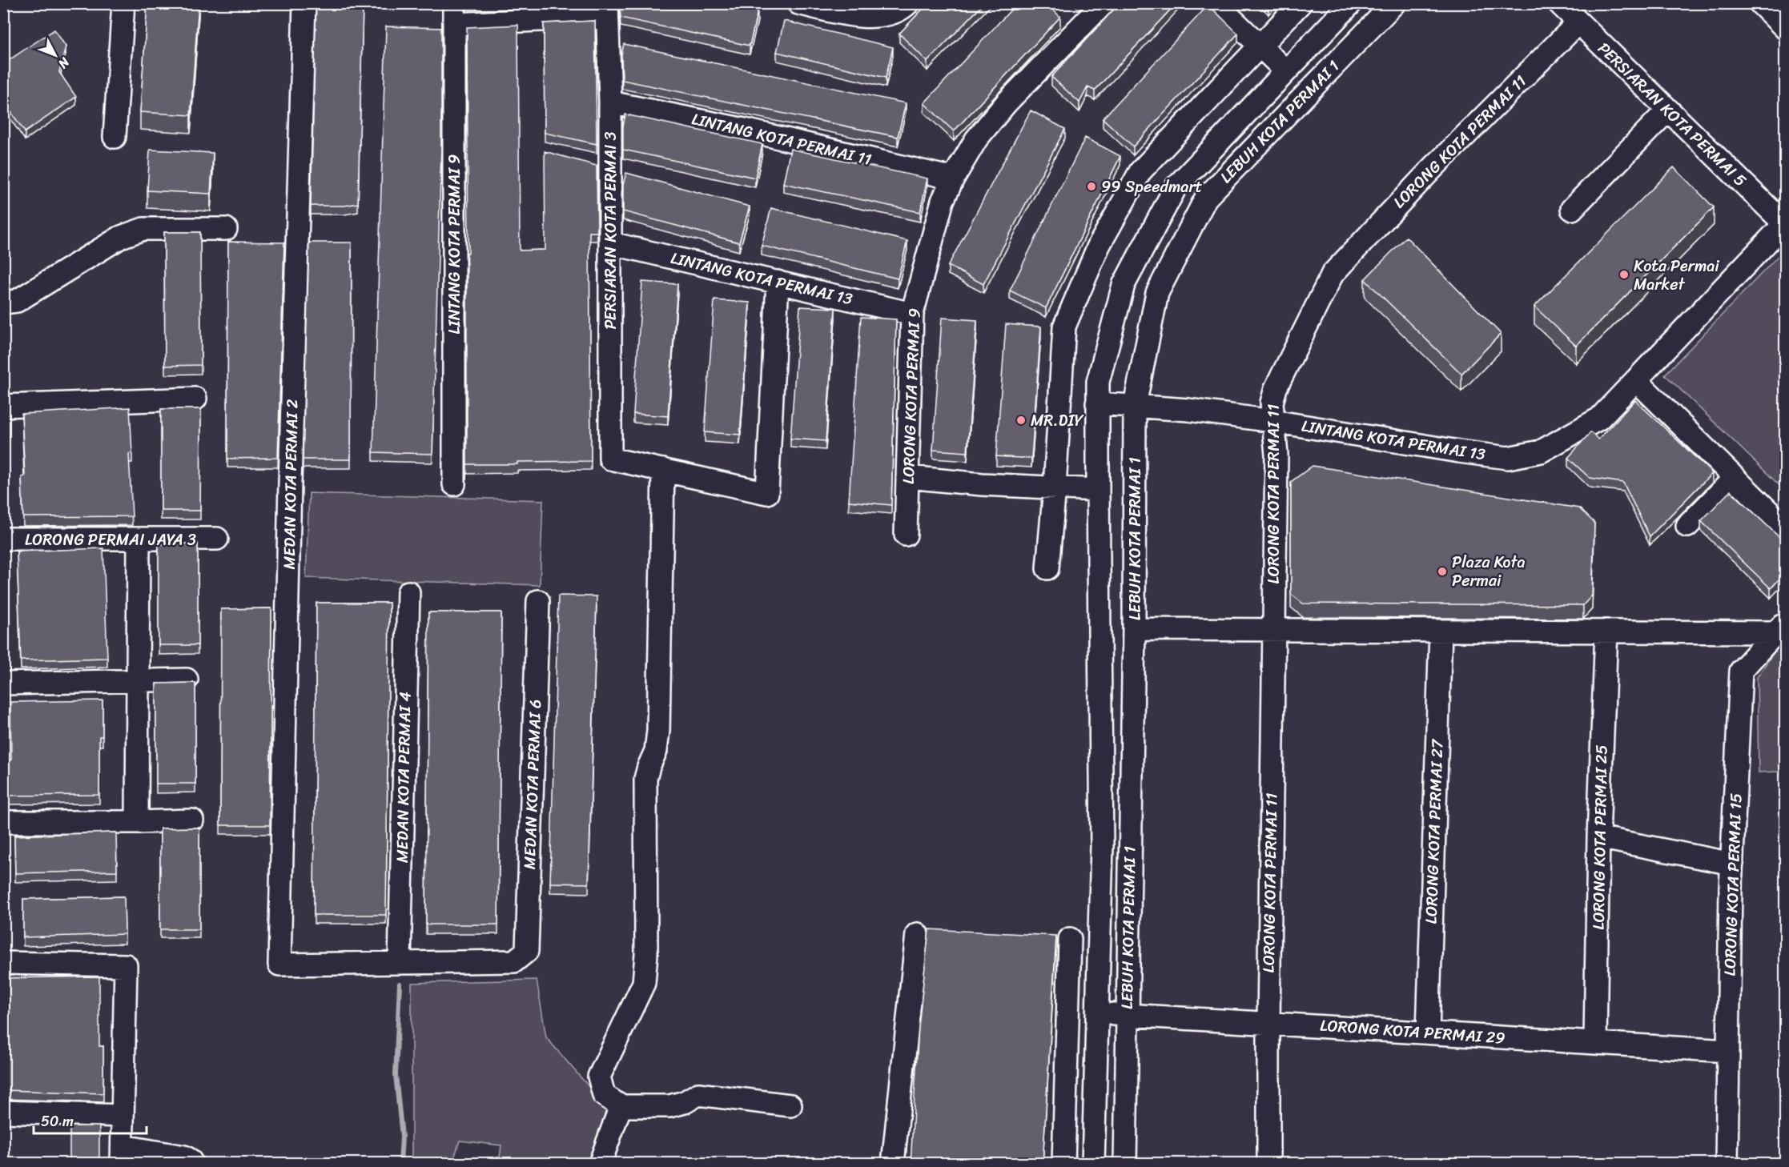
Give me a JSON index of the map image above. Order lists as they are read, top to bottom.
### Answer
{
  "streets": {
    "street": [
      "PERSIARAN KOTA PERMAI 5",
      "LEBUH KOTA PERMAI 1",
      "LINTANG KOTA PERMAI 11",
      "LORONG KOTA PERMAI 11",
      "PERSIARAN KOTA PERMAI 3",
      "LINTANG KOTA PERMAI 9",
      "LINTANG KOTA PERMAI 13",
      "LORONG KOTA PERMAI 9",
      "MEDAN KOTA PERMAI 2",
      "LORONG PERMAI JAYA 3",
      "MEDAN KOTA PERMAI 4",
      "MEDAN KOTA PERMAI 6",
      "LORONG KOTA PERMAI 27",
      "LORONG KOTA PERMAI 25",
      "LORONG KOTA PERMAI 15",
      "LORONG KOTA PERMAI 29"
    ]
  },
  "crossings": [
    ["PERSIARAN KOTA PERMAI 5", "LORONG KOTA PERMAI 11"],
    ["PERSIARAN KOTA PERMAI 5", "LINTANG KOTA PERMAI 13"],
    ["LEBUH KOTA PERMAI 1", "LINTANG KOTA PERMAI 13"],
    ["LEBUH KOTA PERMAI 1", "LORONG KOTA PERMAI 29"],
    ["LINTANG KOTA PERMAI 11", "PERSIARAN KOTA PERMAI 3"],
    ["LINTANG KOTA PERMAI 11", "LORONG KOTA PERMAI 9"],
    ["LORONG KOTA PERMAI 11", "LINTANG KOTA PERMAI 13"],
    ["LORONG KOTA PERMAI 11", "LORONG KOTA PERMAI 29"],
    ["PERSIARAN KOTA PERMAI 3", "LINTANG KOTA PERMAI 13"],
    ["LINTANG KOTA PERMAI 13", "LORONG KOTA PERMAI 9"],
    ["MEDAN KOTA PERMAI 2", "MEDAN KOTA PERMAI 4"],
    ["MEDAN KOTA PERMAI 2", "MEDAN KOTA PERMAI 6"],
    ["MEDAN KOTA PERMAI 4", "MEDAN KOTA PERMAI 6"],
    ["LORONG KOTA PERMAI 27", "LORONG KOTA PERMAI 29"],
    ["LORONG KOTA PERMAI 25", "LORONG KOTA PERMAI 29"],
    ["LORONG KOTA PERMAI 15", "LORONG KOTA PERMAI 29"]
  ],
  "places": [
    "99 Speedmart",
    "Kota Permai Market",
    "MR.DIY",
    "Plaza Kota Permai"
  ],
  "scale_bar": "50 m",
  "north": "bottom right"
}
